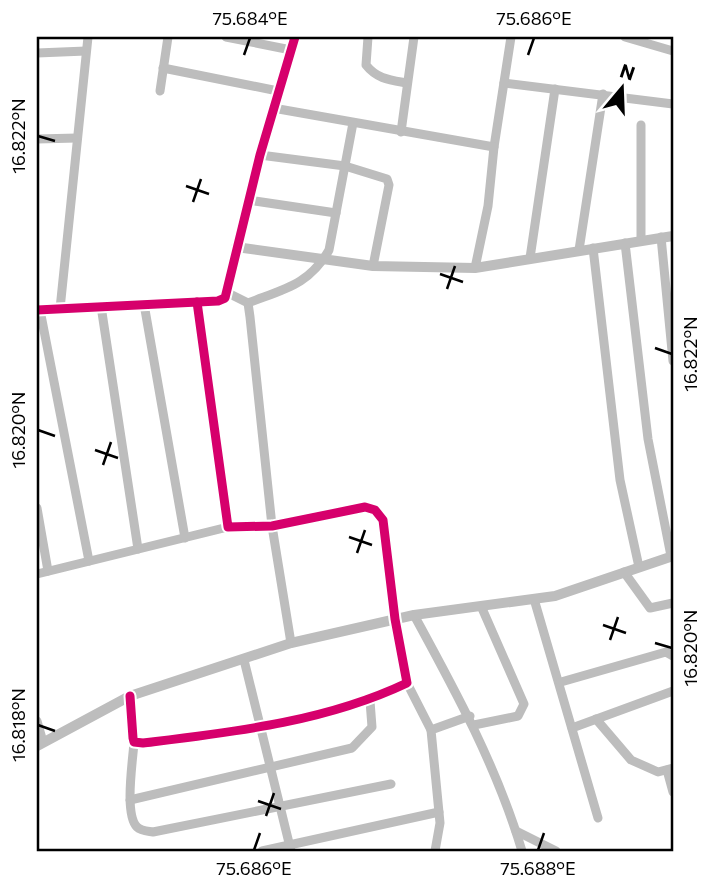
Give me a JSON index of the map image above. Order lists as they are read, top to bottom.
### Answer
{
  "north": "top",
  "coordinates": [
    "75.684°E",
    "75.686°E",
    "16.822°N",
    "16.820°N",
    "16.818°N",
    "75.688°E"
  ]
}
